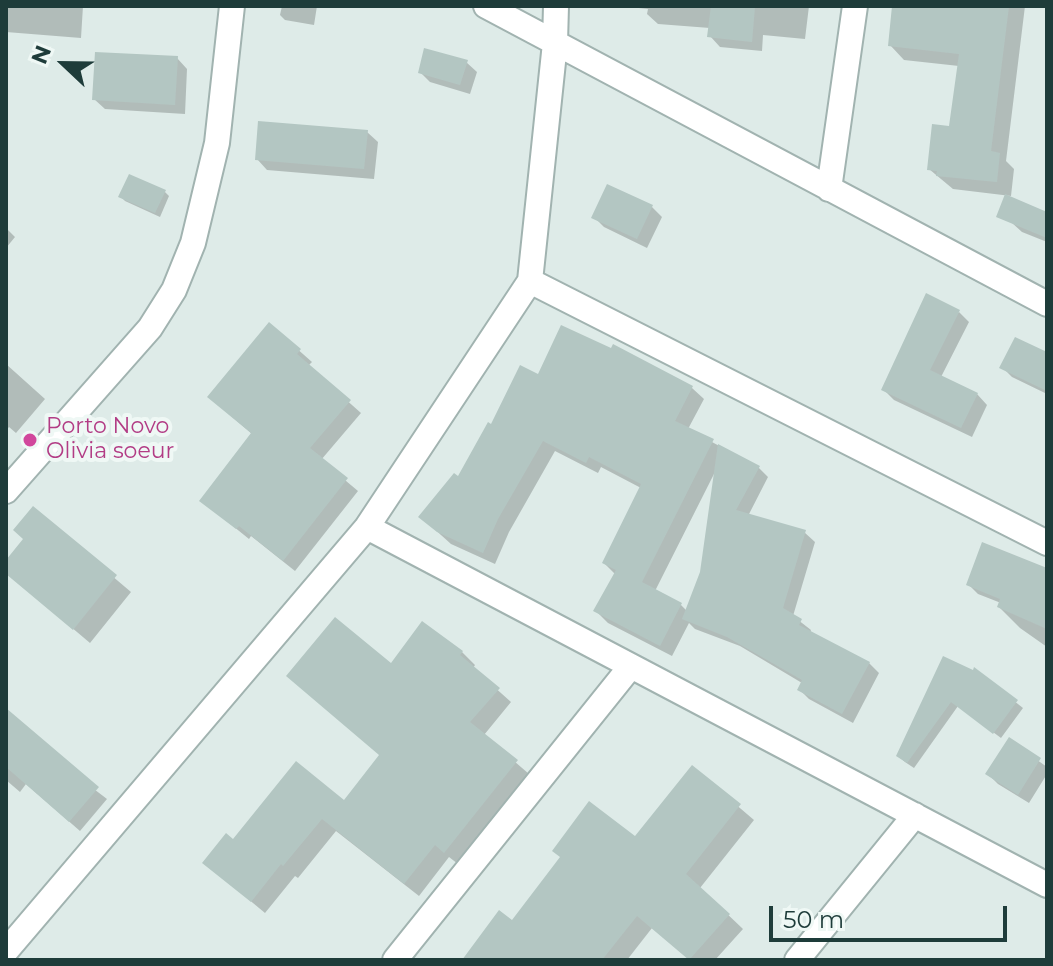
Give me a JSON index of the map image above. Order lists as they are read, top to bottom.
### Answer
{
  "places": ["Porto Novo Olivia soeur"],
  "scale_bar": "50 m",
  "north": "left"
}
